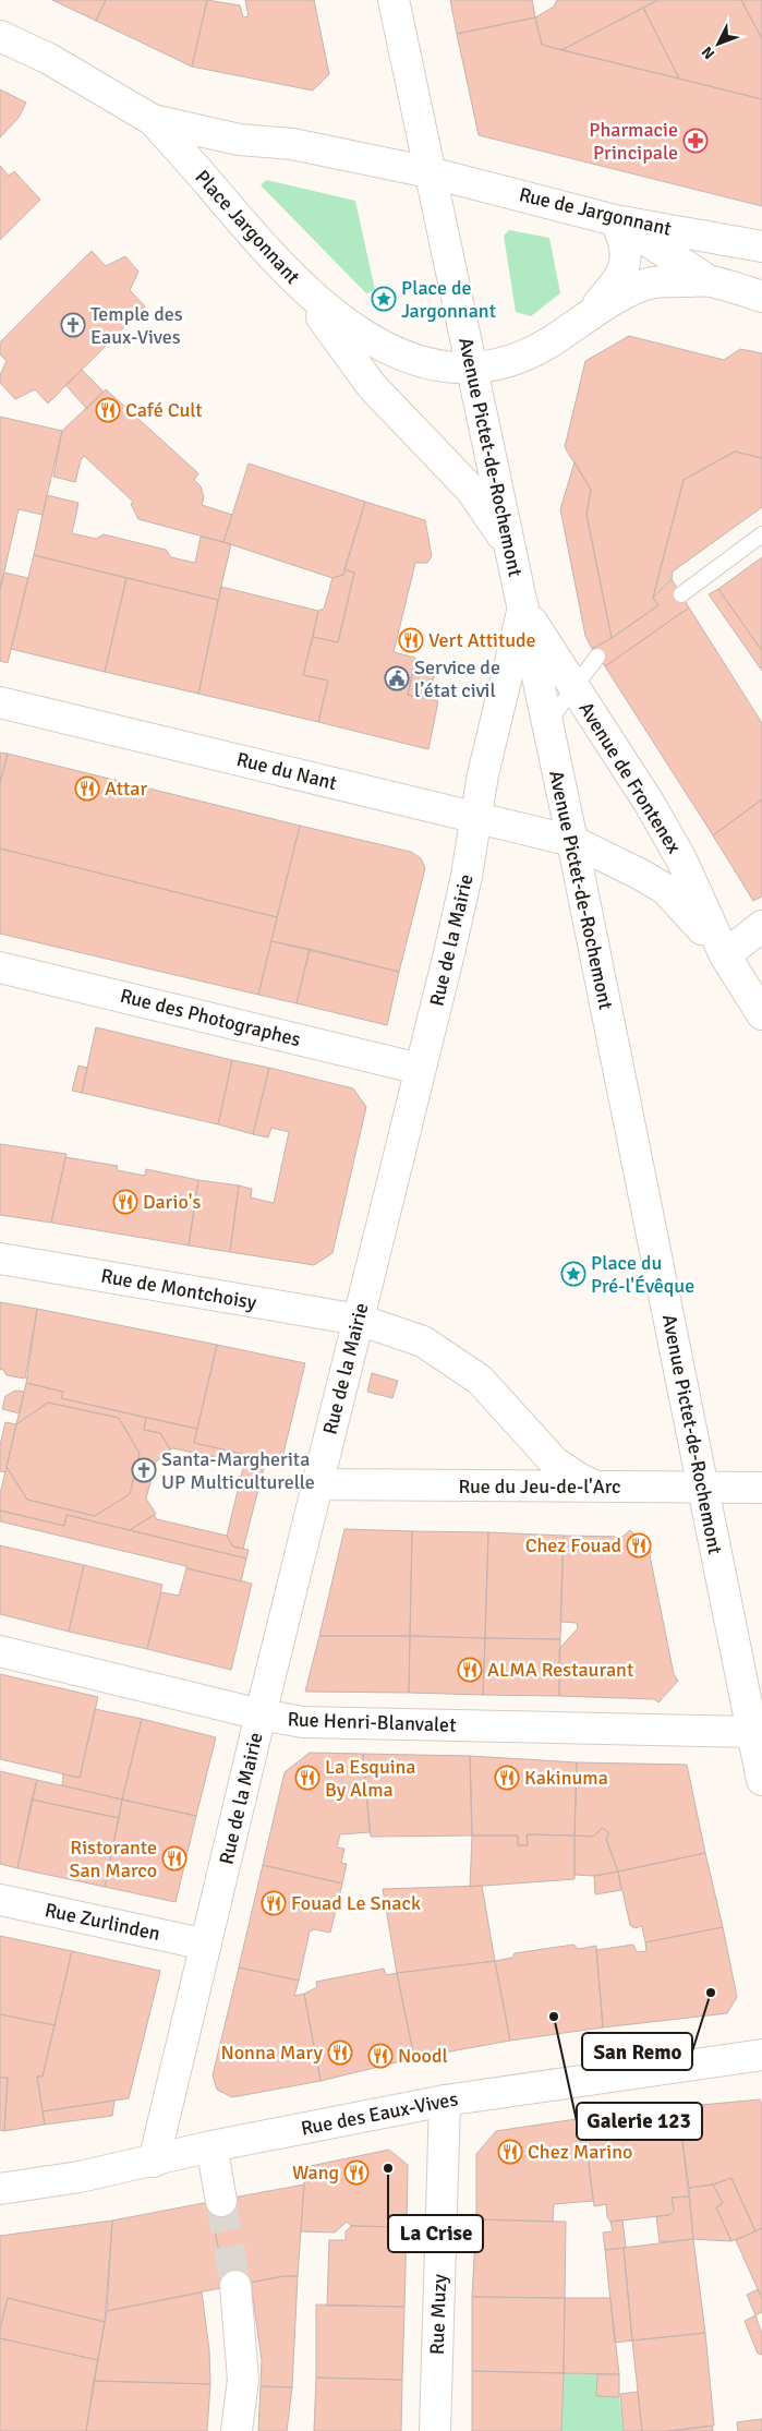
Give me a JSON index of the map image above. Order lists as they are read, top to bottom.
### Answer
{
  "streets": {
    "street": [
      "Rue de Jargonnant",
      "Place Jargonnant",
      "Avenue Pictet-de-Rochemont",
      "Rue du Nant",
      "Avenue de Frontenex",
      "Rue de la Mairie",
      "Rue des Photographes",
      "Rue de Montchoisy",
      "Rue du Jeu-de-l'Arc",
      "Rue Henri-Blanvalet",
      "Rue Zurlinden",
      "Rue des Eaux-Vives",
      "Rue Muzy"
    ]
  },
  "crossings": [
    ["Rue de Jargonnant", "Avenue Pictet-de-Rochemont"],
    ["Place Jargonnant", "Avenue Pictet-de-Rochemont"],
    ["Avenue Pictet-de-Rochemont", "Rue du Nant"],
    ["Avenue Pictet-de-Rochemont", "Avenue de Frontenex"],
    ["Avenue Pictet-de-Rochemont", "Rue de la Mairie"],
    ["Avenue Pictet-de-Rochemont", "Rue du Jeu-de-l'Arc"],
    ["Avenue Pictet-de-Rochemont", "Rue Henri-Blanvalet"],
    ["Rue du Nant", "Avenue de Frontenex"],
    ["Rue du Nant", "Rue de la Mairie"],
    ["Avenue de Frontenex", "Rue de la Mairie"],
    ["Rue de la Mairie", "Rue des Photographes"],
    ["Rue de la Mairie", "Rue de Montchoisy"],
    ["Rue de la Mairie", "Rue du Jeu-de-l'Arc"],
    ["Rue de la Mairie", "Rue Henri-Blanvalet"],
    ["Rue de la Mairie", "Rue Zurlinden"],
    ["Rue de la Mairie", "Rue des Eaux-Vives"],
    ["Rue des Eaux-Vives", "Rue Muzy"]
  ],
  "places": {
    "pharmacy": ["Pharmacie Principale"],
    "place": ["Place de Jargonnant", "Place du Pré-l'Évêque"],
    "church": ["Temple des Eaux-Vives", "Santa-Margherita UP Multiculturelle"],
    "restaurant": [
      "Café Cult",
      "Vert Attitude",
      "Attar",
      "Dario's",
      "Chez Fouad",
      "ALMA Restaurant",
      "La Esquina By Alma",
      "Kakinuma",
      "Ristorante San Marco",
      "Fouad Le Snack",
      "Nonna Mary",
      "Noodl",
      "Chez Marino",
      "Wang"
    ],
    "public building": ["Service de l’état civil"],
    "other": ["San Remo", "Galerie 123", "La Crise"]
  },
  "north": "bottom left"
}
